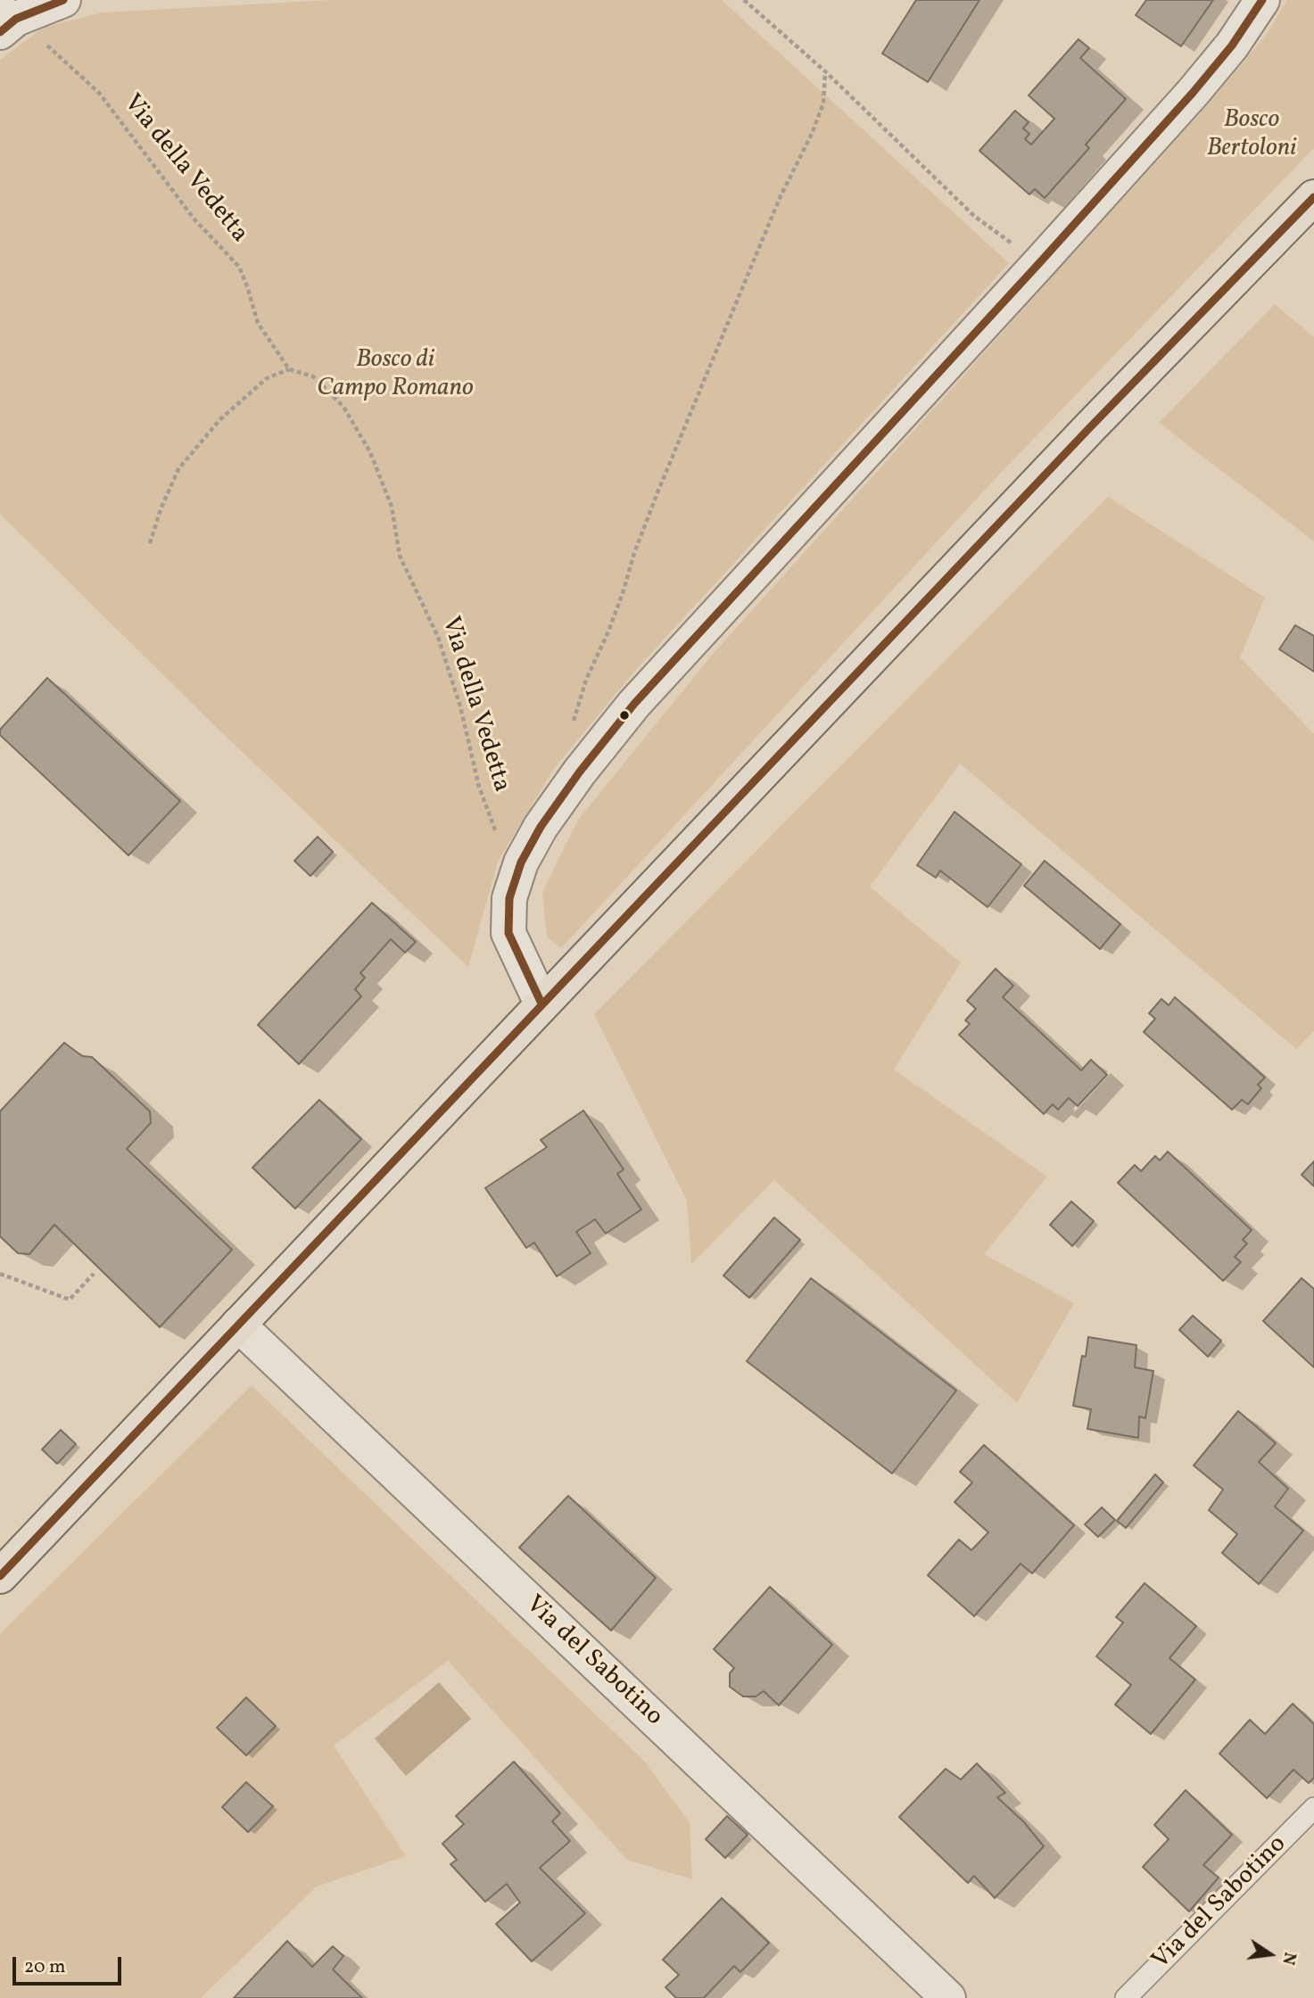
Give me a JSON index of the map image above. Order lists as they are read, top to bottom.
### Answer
{
  "streets": {
    "street": ["Via del Sabotino"],
    "path": ["Via della Vedetta"]
  },
  "parks": ["Bosco Bertoloni", "Bosco di Campo Romano"],
  "scale_bar": "20 m",
  "north": "right"
}
